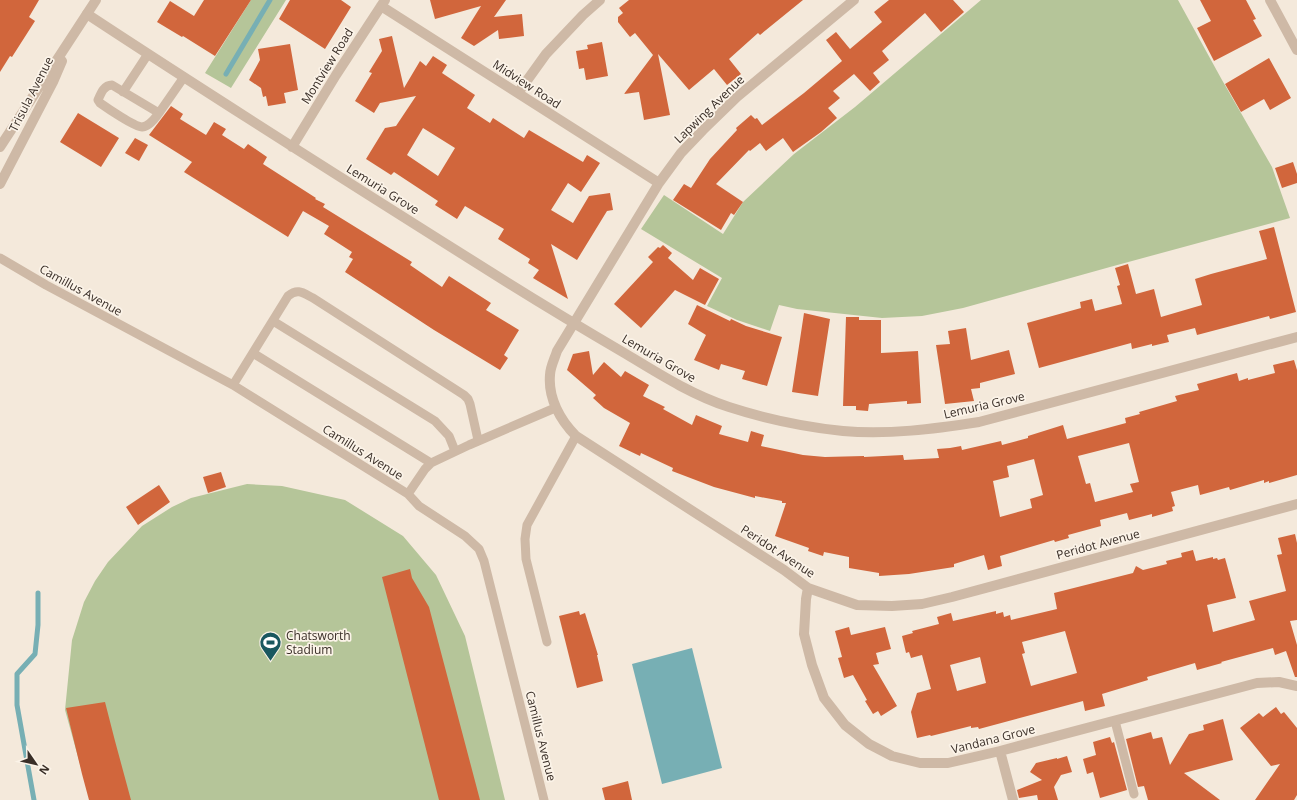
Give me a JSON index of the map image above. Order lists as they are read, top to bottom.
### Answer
{
  "streets": {
    "street": [
      "Montview Road",
      "Midview Road",
      "Trisula Avenue",
      "Lapwing Avenue",
      "Lemuria Grove",
      "Peridot Avenue",
      "Vandana Grove"
    ],
    "lane": ["Camillus Avenue"]
  },
  "crossings": [
    ["Montview Road", "Midview Road"],
    ["Montview Road", "Lemuria Grove"],
    ["Midview Road", "Lapwing Avenue"],
    ["Trisula Avenue", "Lemuria Grove"],
    ["Lapwing Avenue", "Lemuria Grove"],
    ["Lapwing Avenue", "Peridot Avenue"],
    ["Lemuria Grove", "Peridot Avenue"],
    ["Peridot Avenue", "Vandana Grove"]
  ],
  "places": {
    "sports": ["Chatsworth Stadium"]
  },
  "north": "bottom right"
}
